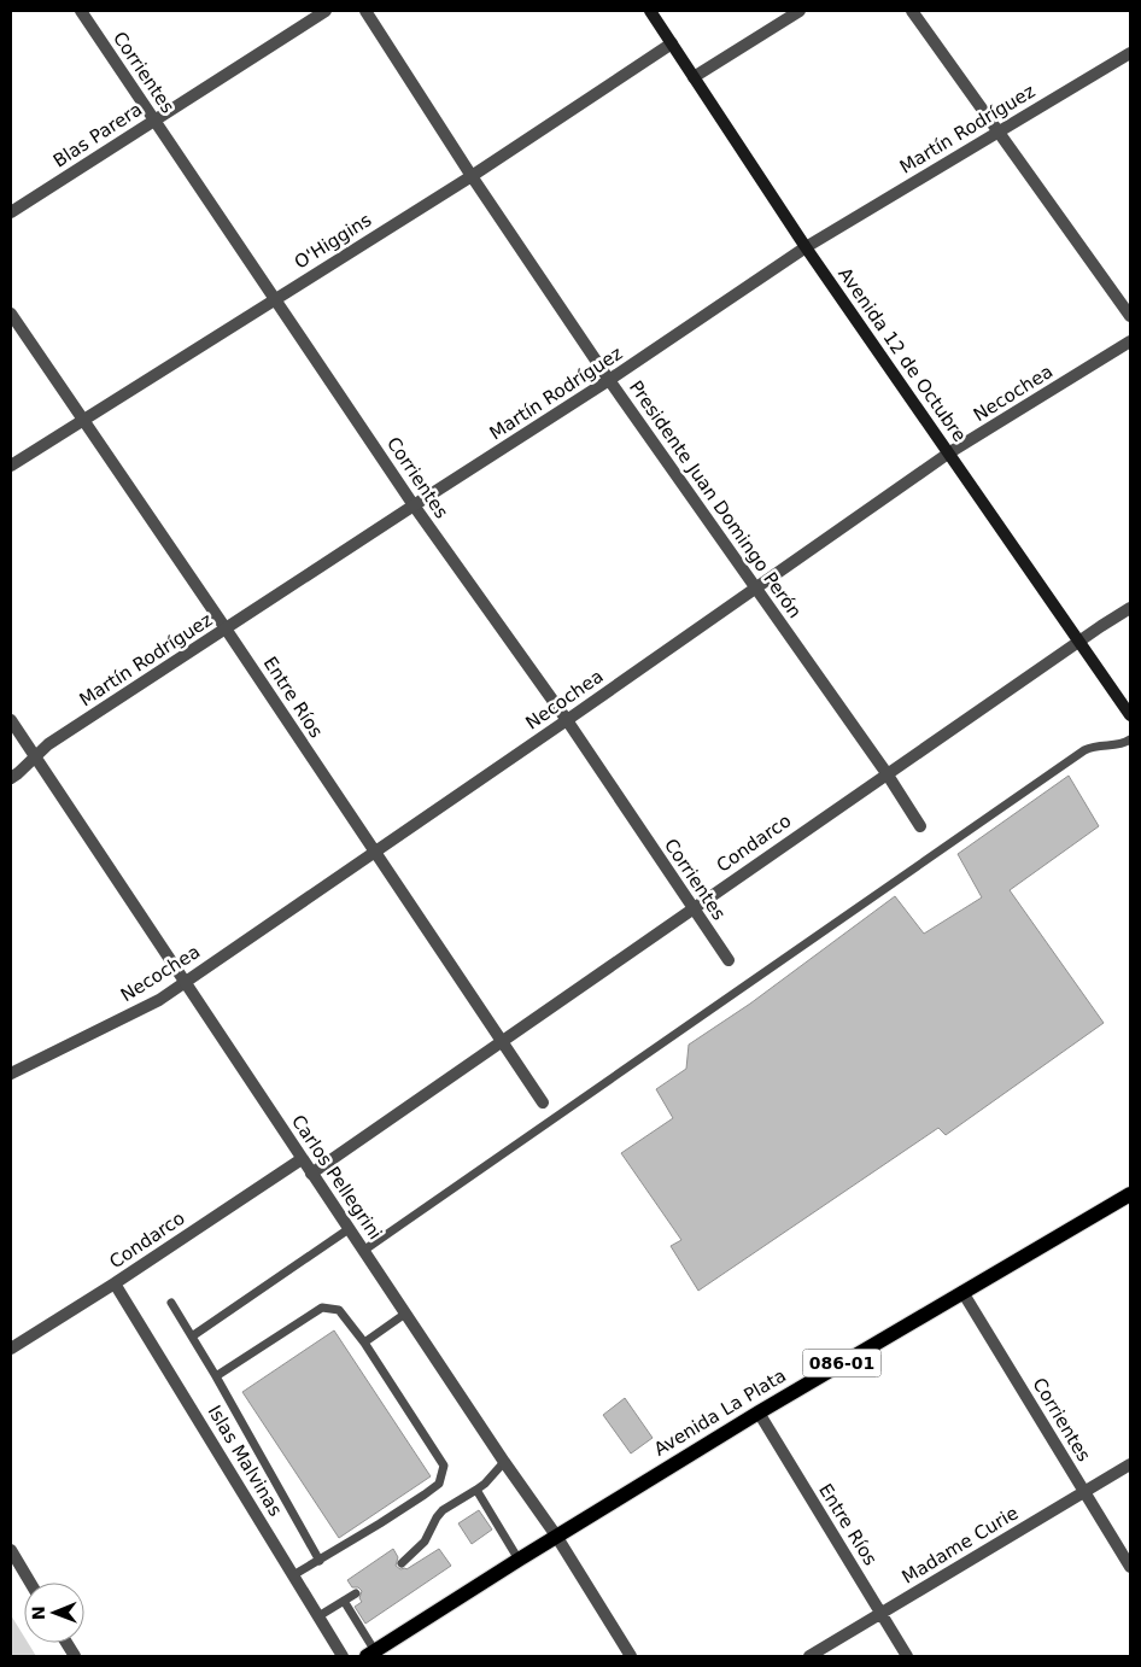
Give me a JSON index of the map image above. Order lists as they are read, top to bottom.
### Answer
{
  "streets": {
    "main road": ["Avenida 12 de Octubre", "086-01", "Avenida La Plata"],
    "street": [
      "Corrientes",
      "Martín Rodríguez",
      "Blas Parera",
      "O'Higgins",
      "Necochea",
      "Presidente Juan Domingo Perón",
      "Entre Ríos",
      "Condarco",
      "Carlos Pellegrini",
      "Islas Malvinas",
      "Madame Curie"
    ]
  },
  "crossings": [
    ["Corrientes", "Martín Rodríguez"],
    ["Corrientes", "Blas Parera"],
    ["Corrientes", "O'Higgins"],
    ["Corrientes", "Necochea"],
    ["Corrientes", "Condarco"],
    ["Corrientes", "Avenida La Plata"],
    ["Corrientes", "Madame Curie"],
    ["Martín Rodríguez", "Avenida 12 de Octubre"],
    ["Martín Rodríguez", "Presidente Juan Domingo Perón"],
    ["Martín Rodríguez", "Entre Ríos"],
    ["Martín Rodríguez", "Carlos Pellegrini"],
    ["O'Higgins", "Avenida 12 de Octubre"],
    ["O'Higgins", "Presidente Juan Domingo Perón"],
    ["O'Higgins", "Entre Ríos"],
    ["Avenida 12 de Octubre", "Necochea"],
    ["Avenida 12 de Octubre", "Condarco"],
    ["Necochea", "Presidente Juan Domingo Perón"],
    ["Necochea", "Entre Ríos"],
    ["Necochea", "Carlos Pellegrini"],
    ["Presidente Juan Domingo Perón", "Condarco"],
    ["Entre Ríos", "Condarco"],
    ["Entre Ríos", "Avenida La Plata"],
    ["Entre Ríos", "Madame Curie"],
    ["Condarco", "Carlos Pellegrini"],
    ["Condarco", "Islas Malvinas"],
    ["Carlos Pellegrini", "Avenida La Plata"]
  ],
  "north": "left"
}
